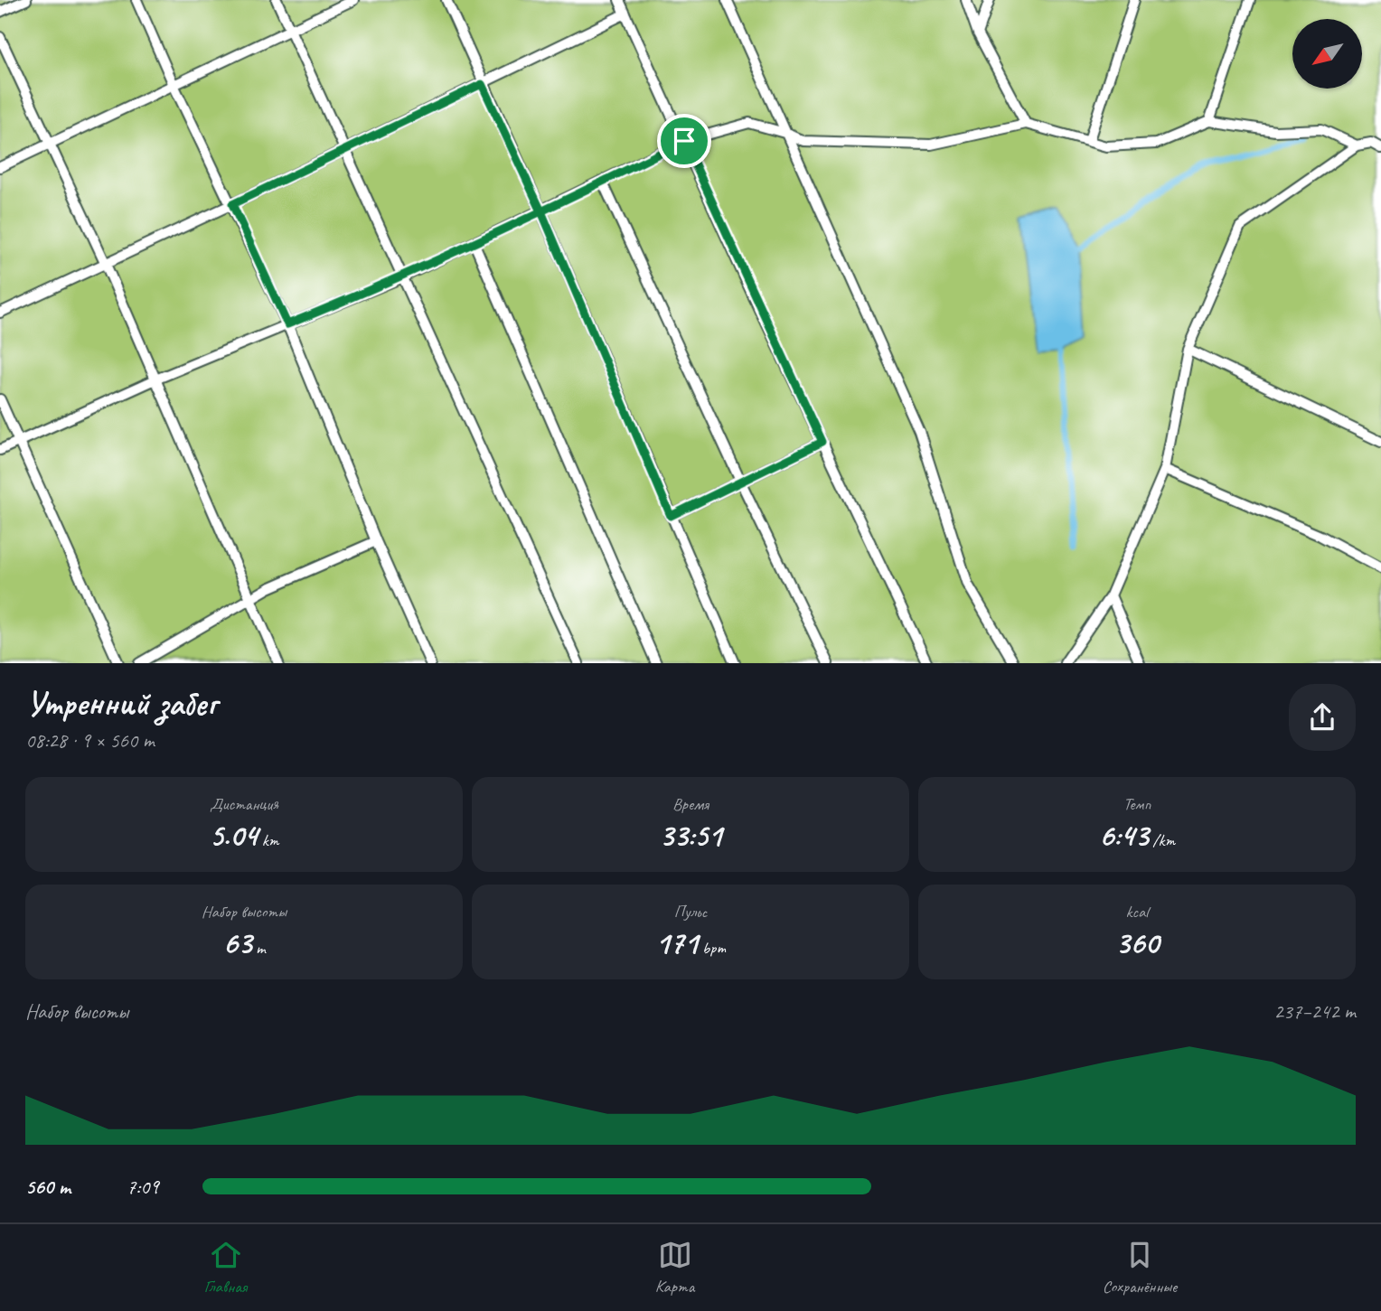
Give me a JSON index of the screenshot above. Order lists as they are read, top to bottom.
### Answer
{
  "north": "bottom left",
  "page": {
    "heading": ["Утренний забег", "08:28 · 9 × 560 m"],
    "stats": [
      ["Дистанция", "5.04 km"],
      ["Время", "33:51"],
      ["Темп", "6:43 /km"],
      ["Набор высоты", "63 m"],
      ["Пульс", "171 bpm"],
      ["kcal", "360"]
    ],
    "chart": ["Набор высоты", "237–242 m"],
    "list": [
      {
        "name": "560 m",
        "note": "7:09"
      }
    ],
    "tabs": ["Главная", "Карта", "Сохранённые"]
  }
}
